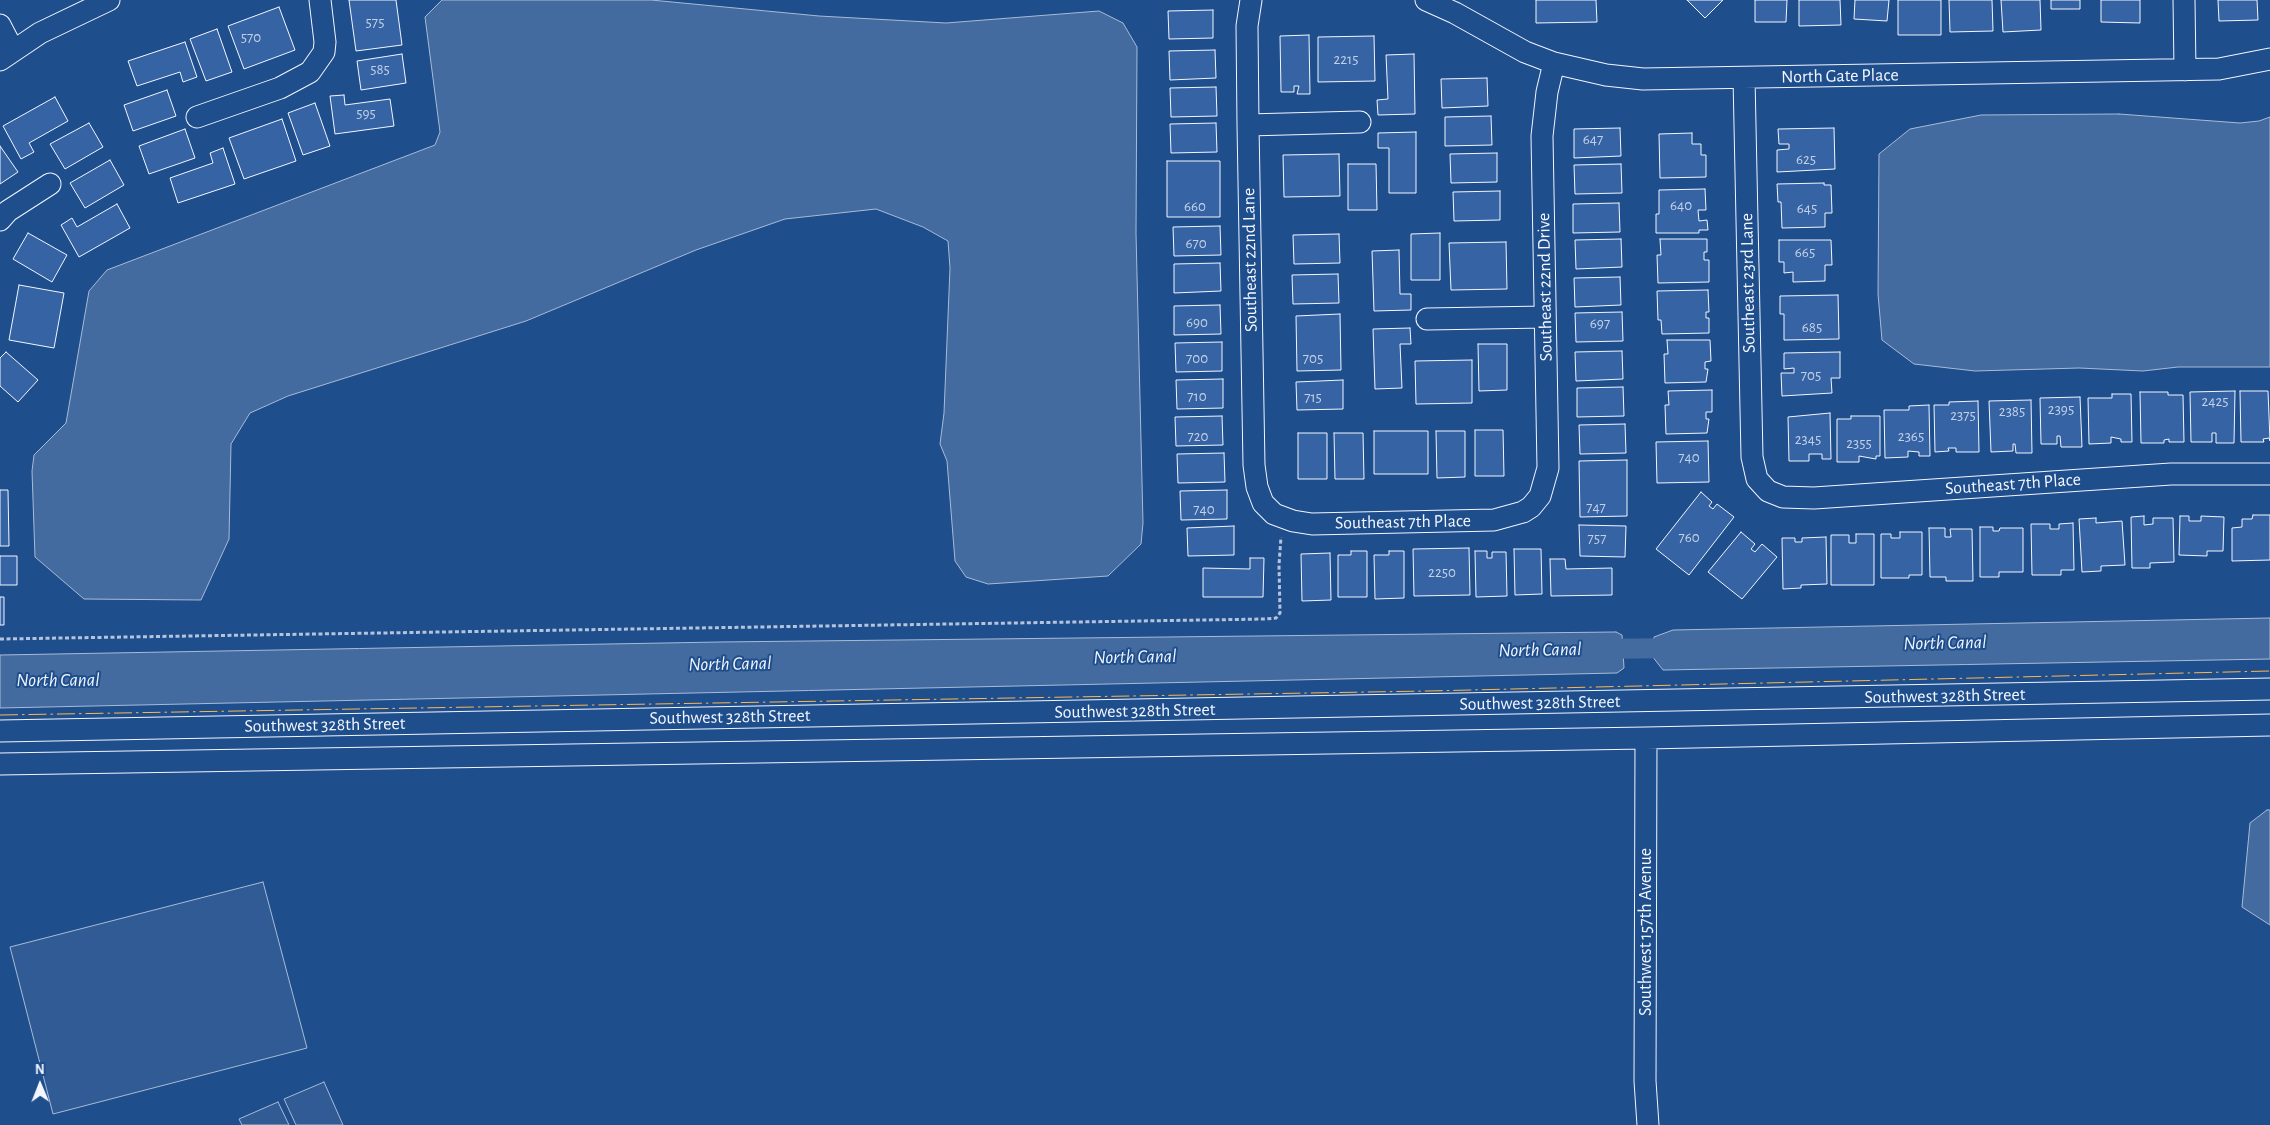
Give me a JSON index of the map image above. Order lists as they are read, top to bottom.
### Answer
{
  "streets": {
    "street": [
      "North Gate Place",
      "Southeast 22nd Lane",
      "Southeast 23rd Lane",
      "Southeast 22nd Drive",
      "Southeast 7th Place",
      "Southwest 328th Street",
      "Southwest 157th Avenue"
    ]
  },
  "crossings": [
    ["North Gate Place", "Southeast 23rd Lane"],
    ["North Gate Place", "Southeast 22nd Drive"],
    ["Southeast 22nd Lane", "Southeast 7th Place"],
    ["Southeast 23rd Lane", "Southeast 7th Place"],
    ["Southeast 22nd Drive", "Southeast 7th Place"],
    ["Southwest 328th Street", "Southwest 157th Avenue"]
  ],
  "water": ["North Canal"],
  "house_numbers": [
    "575",
    "570",
    "2215",
    "585",
    "595",
    "647",
    "625",
    "640",
    "660",
    "645",
    "670",
    "665",
    "690",
    "697",
    "685",
    "700",
    "705",
    "705",
    "710",
    "715",
    "2425",
    "2395",
    "2385",
    "2375",
    "720",
    "2365",
    "2345",
    "2355",
    "740",
    "747",
    "740",
    "760",
    "757",
    "2250"
  ],
  "north": "top"
}
